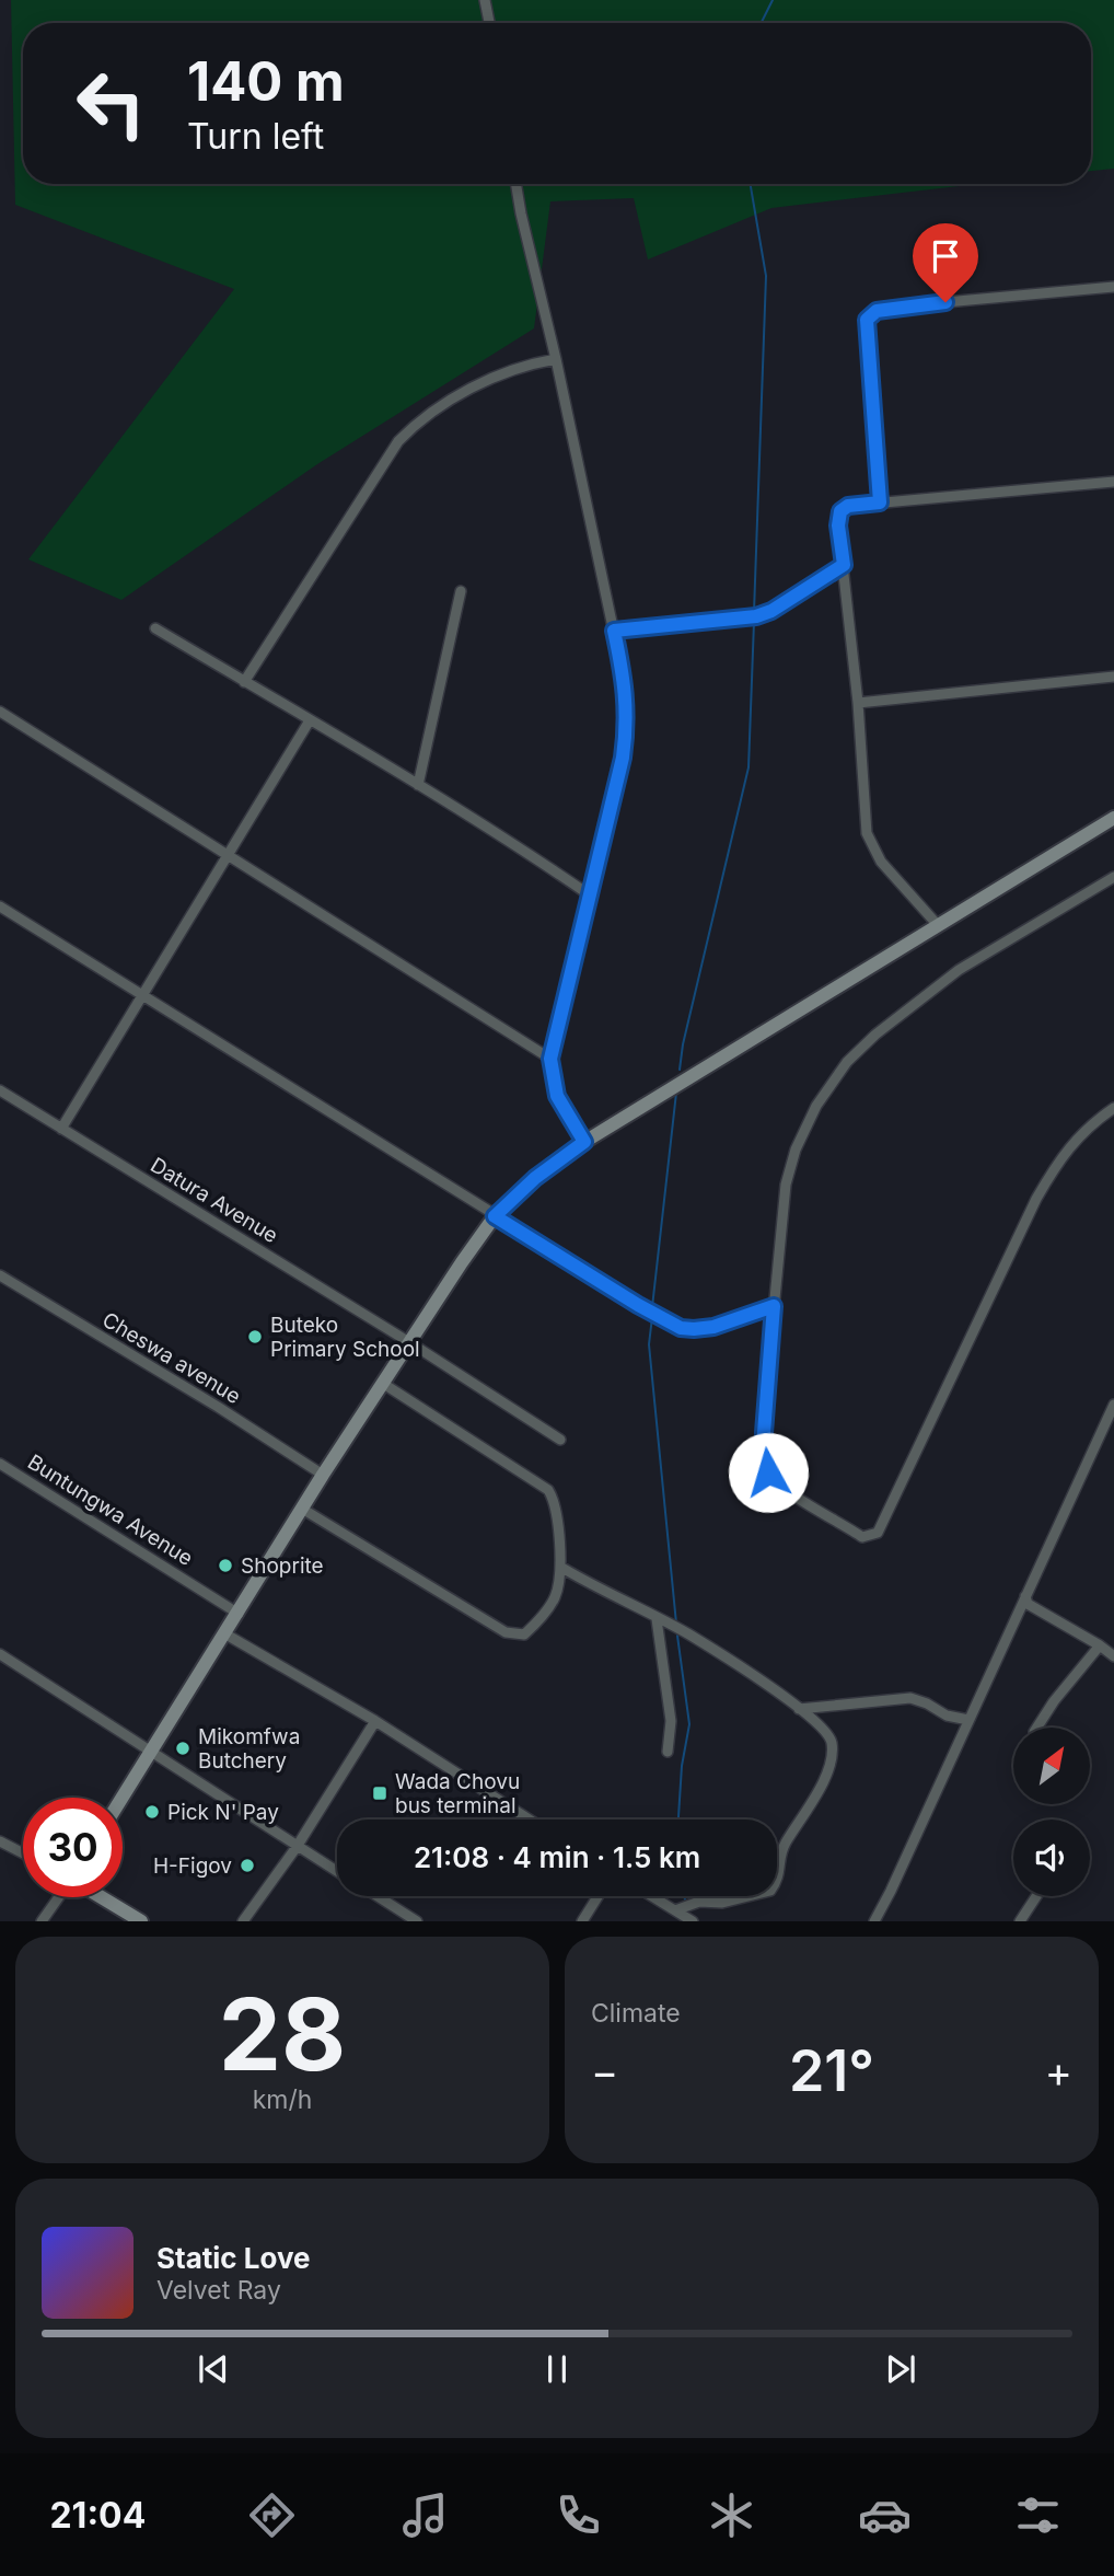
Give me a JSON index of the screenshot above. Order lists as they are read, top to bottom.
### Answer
{
  "streets": {
    "street": ["Datura Avenue", "Cheswa avenue", "Buntungwa Avenue"]
  },
  "places": {
    "other": [
      "Buteko Primary School",
      "Shoprite",
      "Mikomfwa Butchery",
      "Pick N' Pay",
      "H-Figov"
    ],
    "transit": ["Wada Chovu bus terminal"]
  },
  "north": "top right",
  "page": {
    "turn": ["140 m", "Turn left"],
    "limit": "30",
    "trip": "21:08 · 4 min · 1.5 km",
    "tile": [
      ["28", "km/h"],
      "Climate"
    ],
    "heat": ["−", "21°", "+"],
    "song": ["Static Love", "Velvet Ray"],
    "tabs": "21:04"
  }
}
